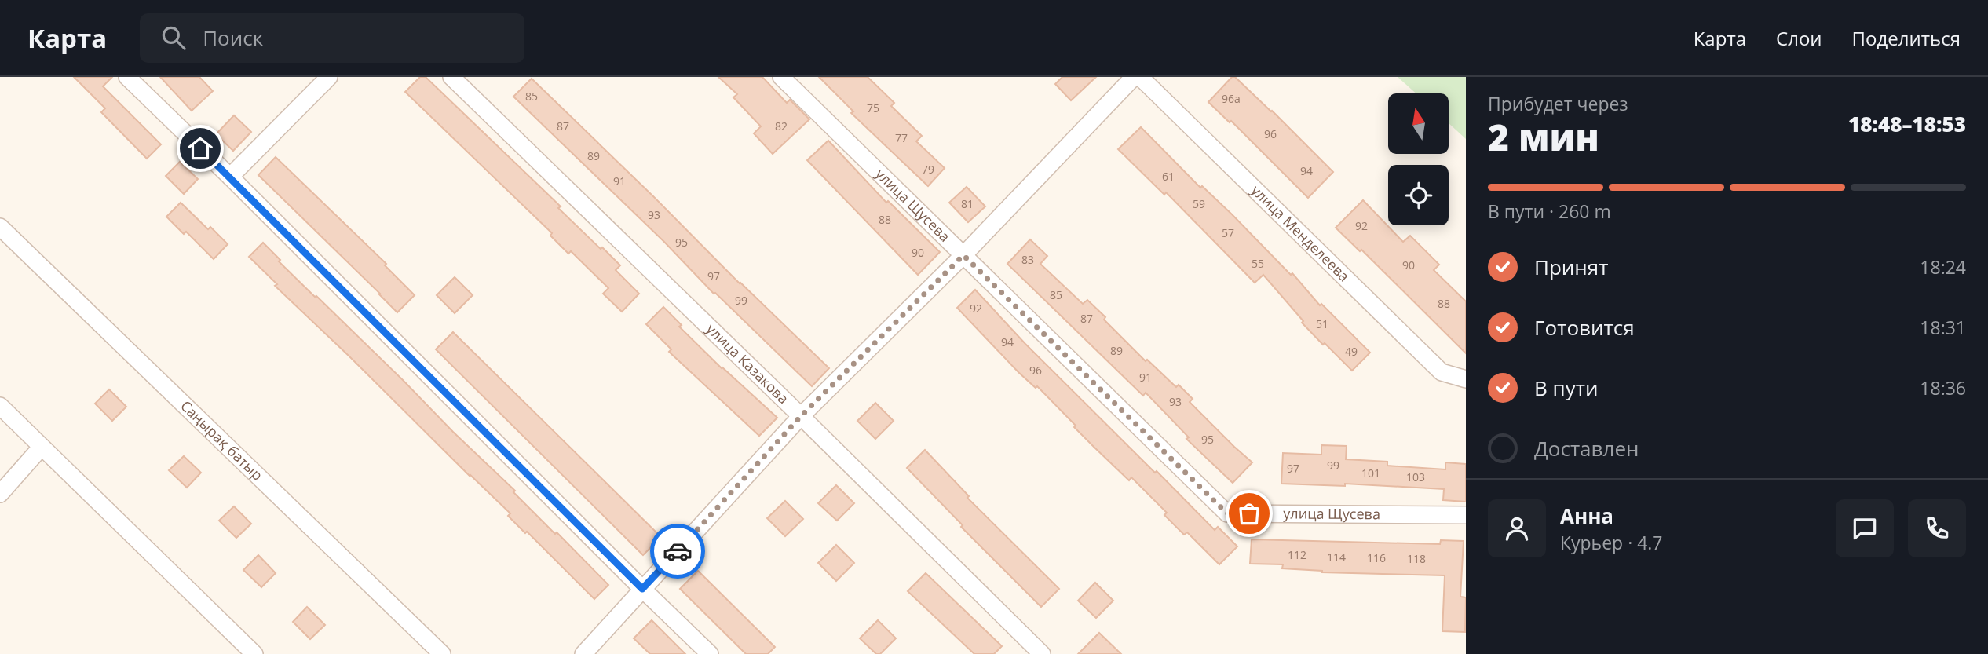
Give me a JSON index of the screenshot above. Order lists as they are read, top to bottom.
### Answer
{
  "streets": {
    "street": [
      "улица Щусева",
      "улица Менделеева",
      "улица Казакова",
      "Саңырақ батыр"
    ]
  },
  "house_numbers": [
    "85",
    "96а",
    "75",
    "87",
    "82",
    "96",
    "77",
    "89",
    "79",
    "94",
    "61",
    "91",
    "81",
    "59",
    "93",
    "88",
    "92",
    "57",
    "95",
    "90",
    "83",
    "55",
    "90",
    "97",
    "85",
    "99",
    "88",
    "92",
    "87",
    "51",
    "94",
    "89",
    "49",
    "96",
    "91",
    "93",
    "95",
    "99",
    "97",
    "101",
    "103",
    "112",
    "114",
    "116",
    "118"
  ],
  "north": "top",
  "page": {
    "header": "Карта",
    "search": "Поиск",
    "nav": ["Карта", "Слои", "Поделиться"],
    "heading": ["2 мин", "Прибудет через", "18:48–18:53"],
    "panel": ["Анна", "Курьер · 4.7"],
    "bar": "В пути · 260 m",
    "list": [
      ["Принят", "18:24"],
      ["Готовится", "18:31"],
      ["В пути", "18:36"],
      "Доставлен"
    ]
  }
}
